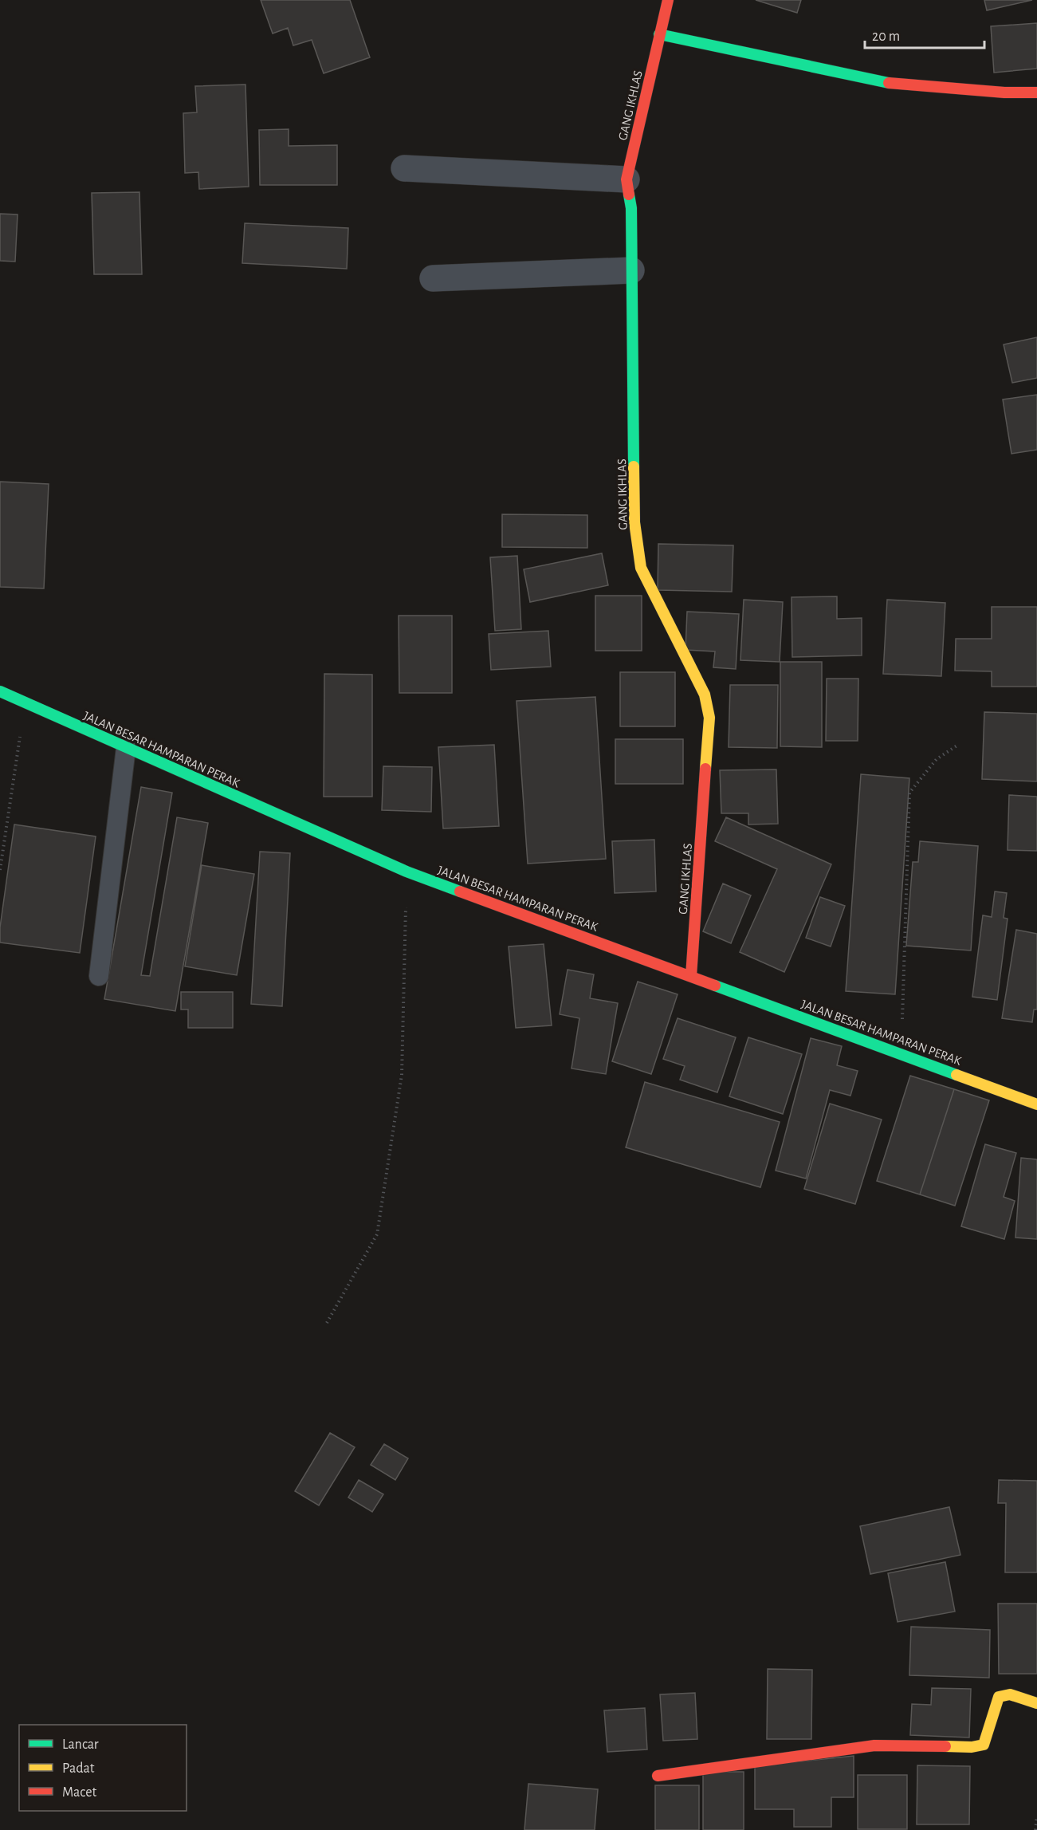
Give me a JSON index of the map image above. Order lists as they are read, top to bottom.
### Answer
{
  "streets": {
    "street": ["GANG IKHLAS", "JALAN BESAR HAMPARAN PERAK"]
  },
  "crossings": [
    ["GANG IKHLAS", "JALAN BESAR HAMPARAN PERAK"]
  ],
  "legend": ["Lancar", "Padat", "Macet"],
  "scale_bar": "20 m"
}
